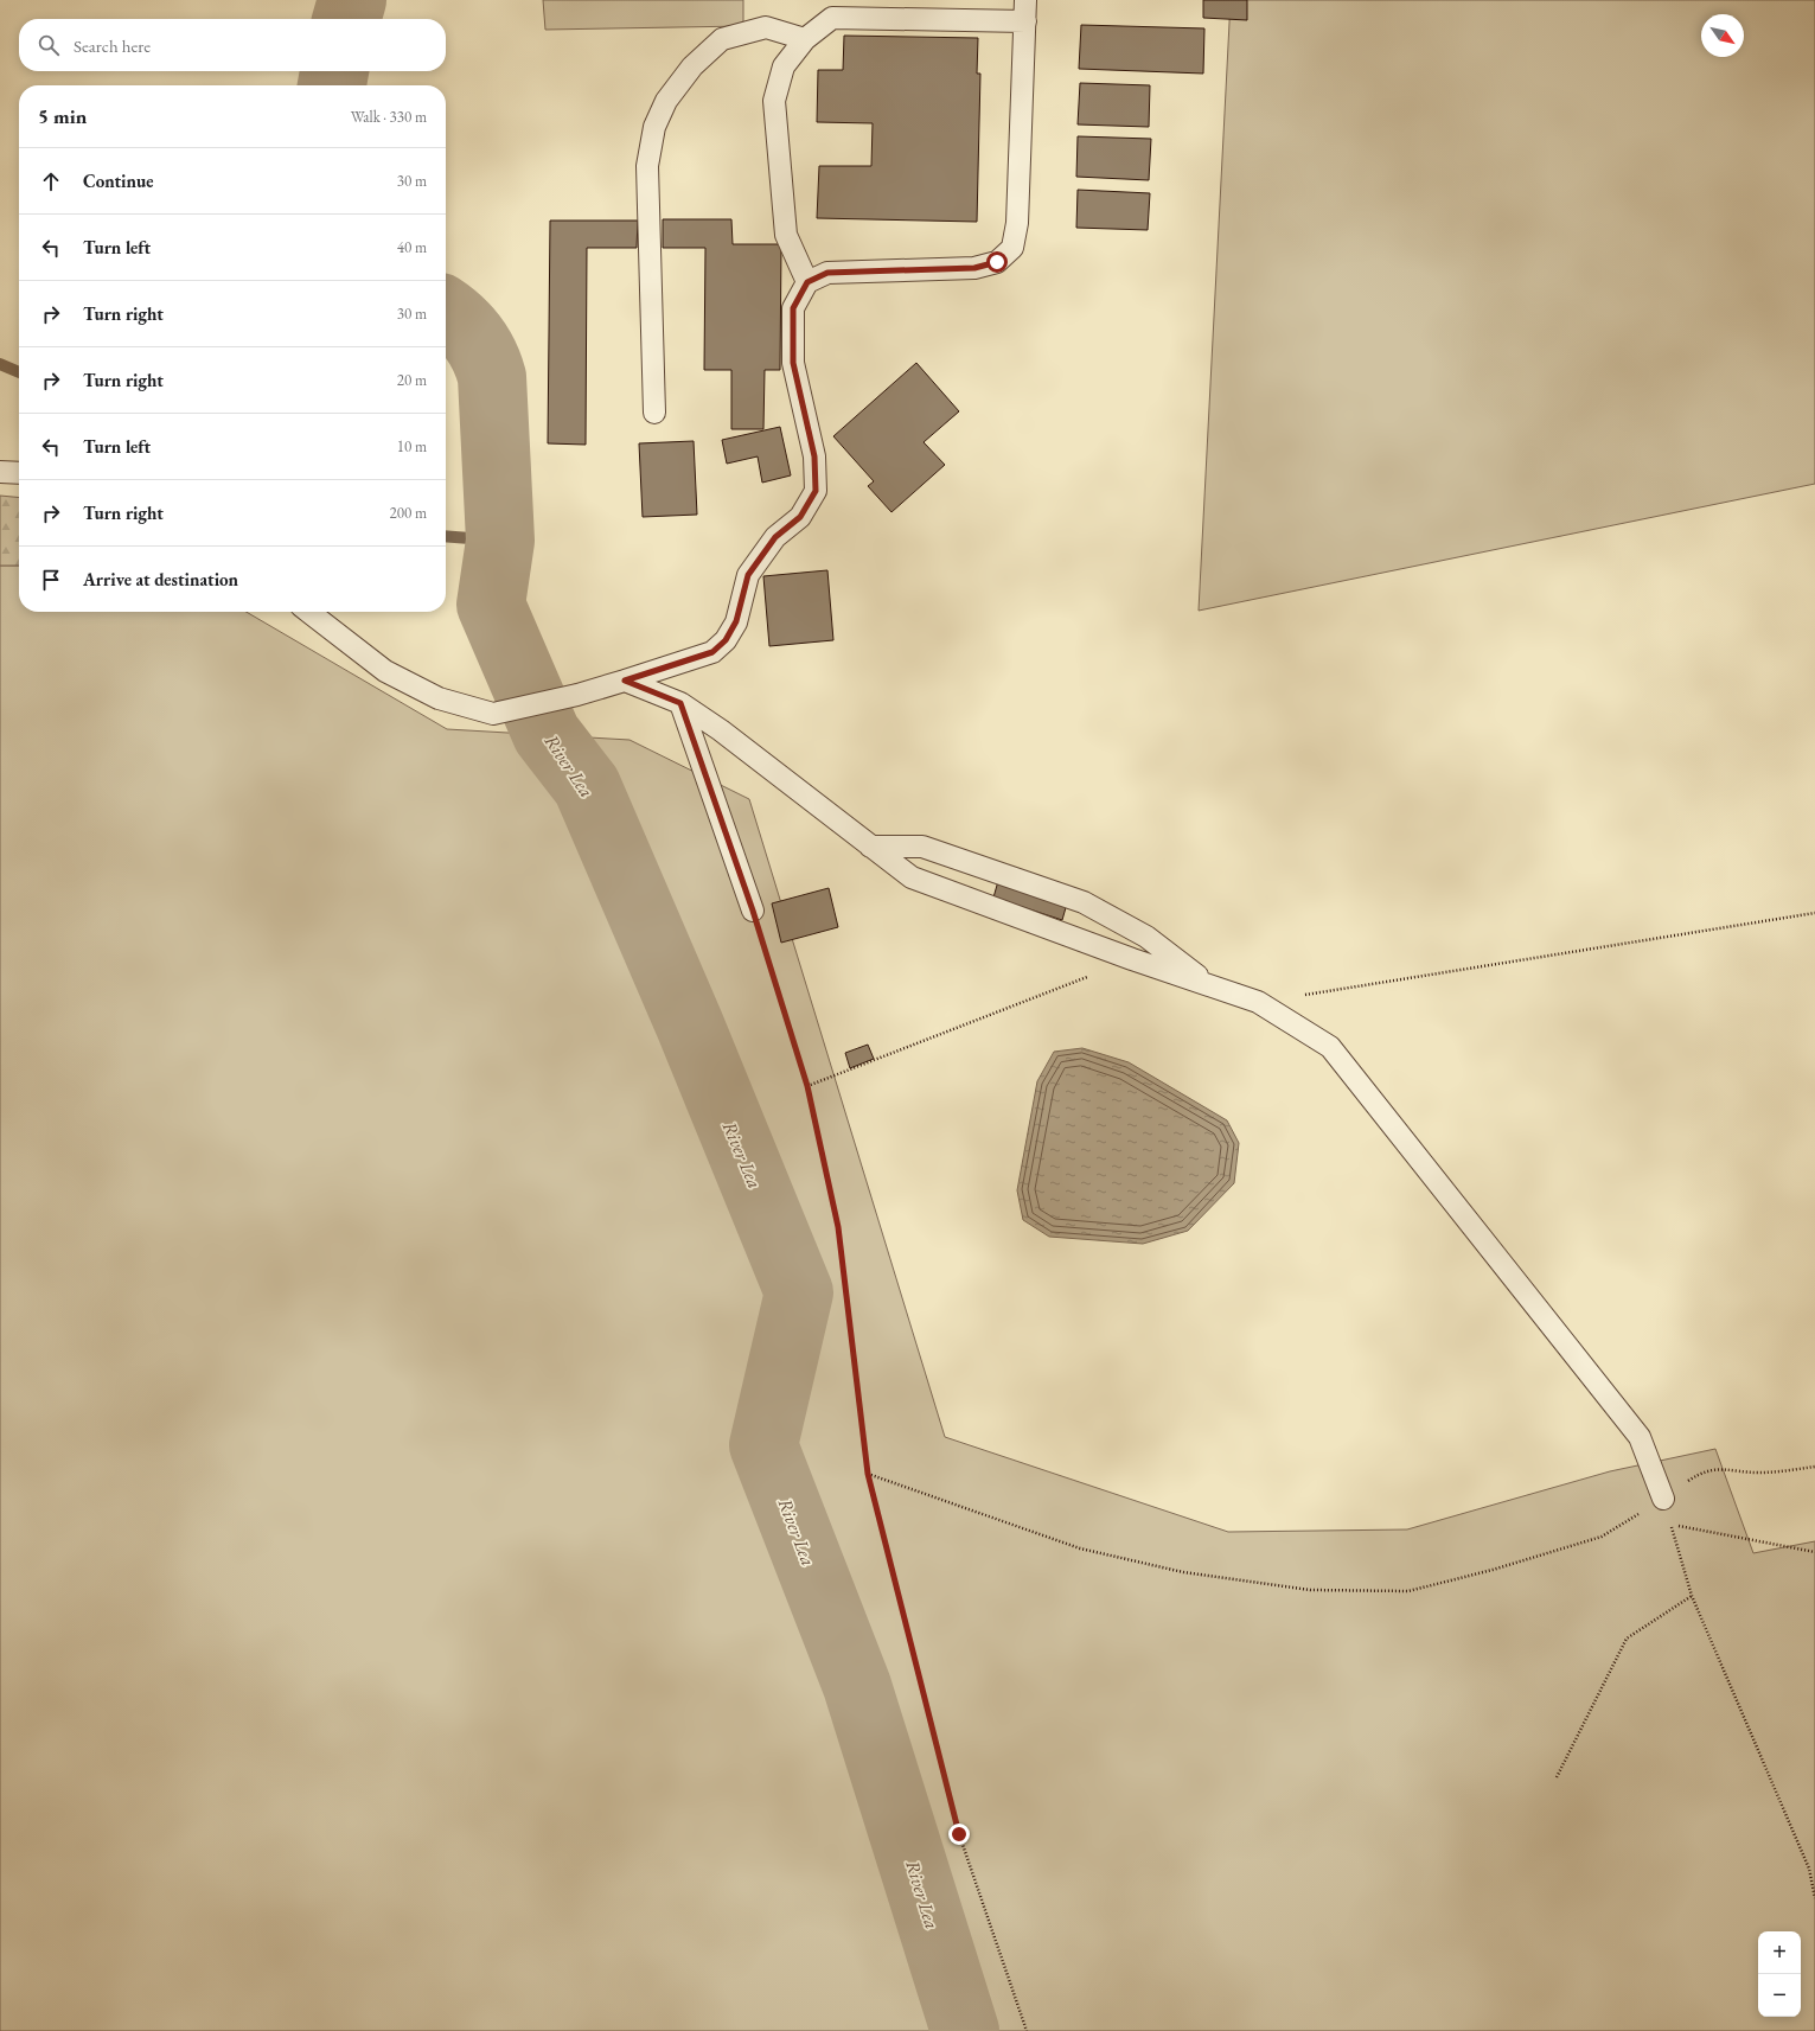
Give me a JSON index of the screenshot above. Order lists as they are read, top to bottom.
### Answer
{
  "water": ["River Lea"],
  "north": "bottom right",
  "page": {
    "search": "Search here",
    "heading": ["5 min", "Walk · 330 m"],
    "list": [
      ["Continue", "30 m"],
      ["Turn left", "40 m"],
      ["Turn right", "30 m"],
      ["Turn right", "20 m"],
      ["Turn left", "10 m"],
      ["Turn right", "200 m"],
      "Arrive at destination"
    ],
    "map_buttons": ["+", "−"]
  }
}
